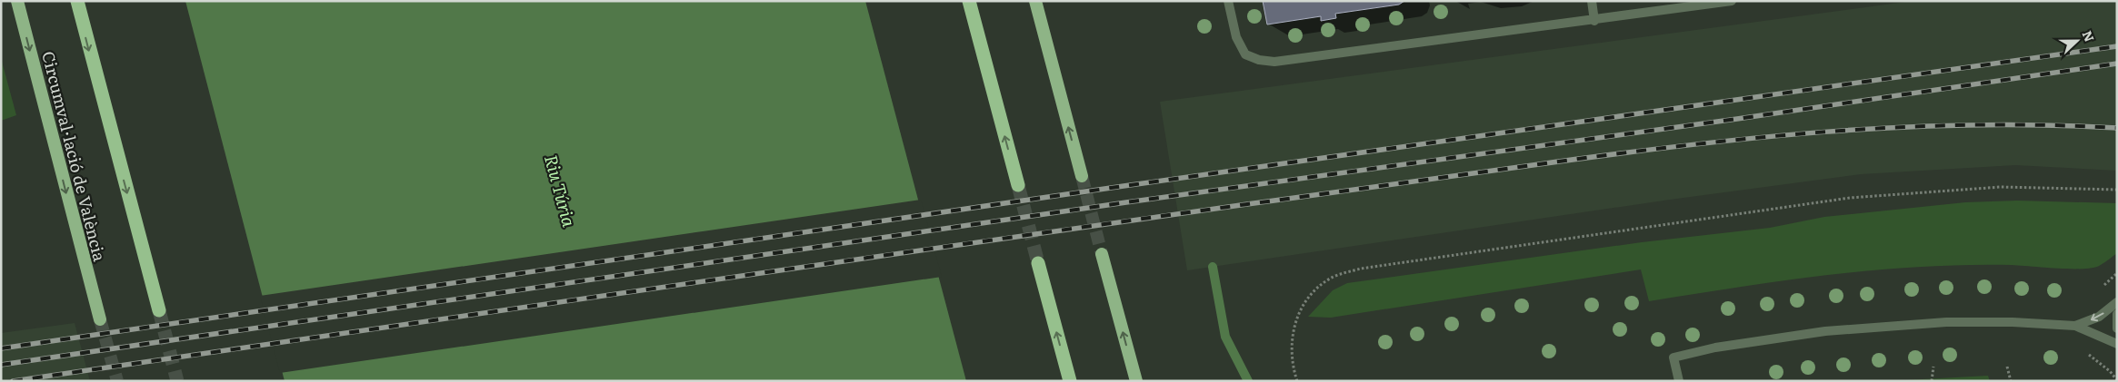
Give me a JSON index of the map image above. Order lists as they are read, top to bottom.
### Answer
{
  "streets": {
    "highway": ["Circumval·lació de València"]
  },
  "water": ["Riu Túria"],
  "north": "right"
}
